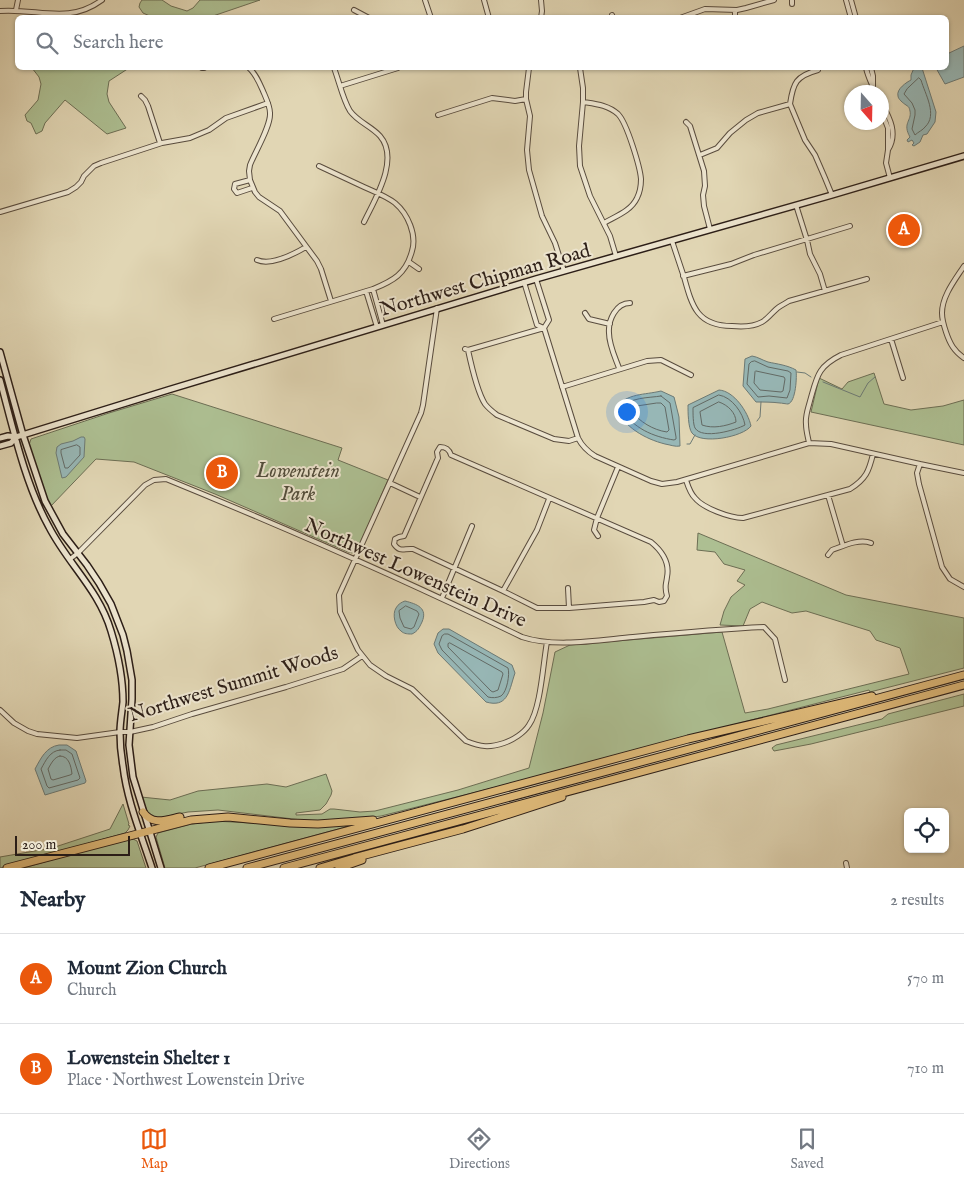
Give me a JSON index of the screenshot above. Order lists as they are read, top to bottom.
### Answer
{
  "streets": {
    "main road": ["Northwest Chipman Road"],
    "street": ["Northwest Lowenstein Drive", "Northwest Summit Woods"]
  },
  "parks": ["Lowenstein Park"],
  "scale_bar": "200 m",
  "north": "bottom",
  "page": {
    "search": "Search here",
    "pins": ["A", "B"],
    "scale": "200 m",
    "heading": ["Nearby", "2 results"],
    "list": [
      {
        "mark": "A",
        "name": "Mount Zion Church",
        "note": "Church",
        "value": "570 m"
      },
      {
        "mark": "B",
        "name": "Lowenstein Shelter 1",
        "note": "Place · Northwest Lowenstein Drive",
        "value": "710 m"
      }
    ],
    "nav": ["Map", "Directions", "Saved"]
  }
}
